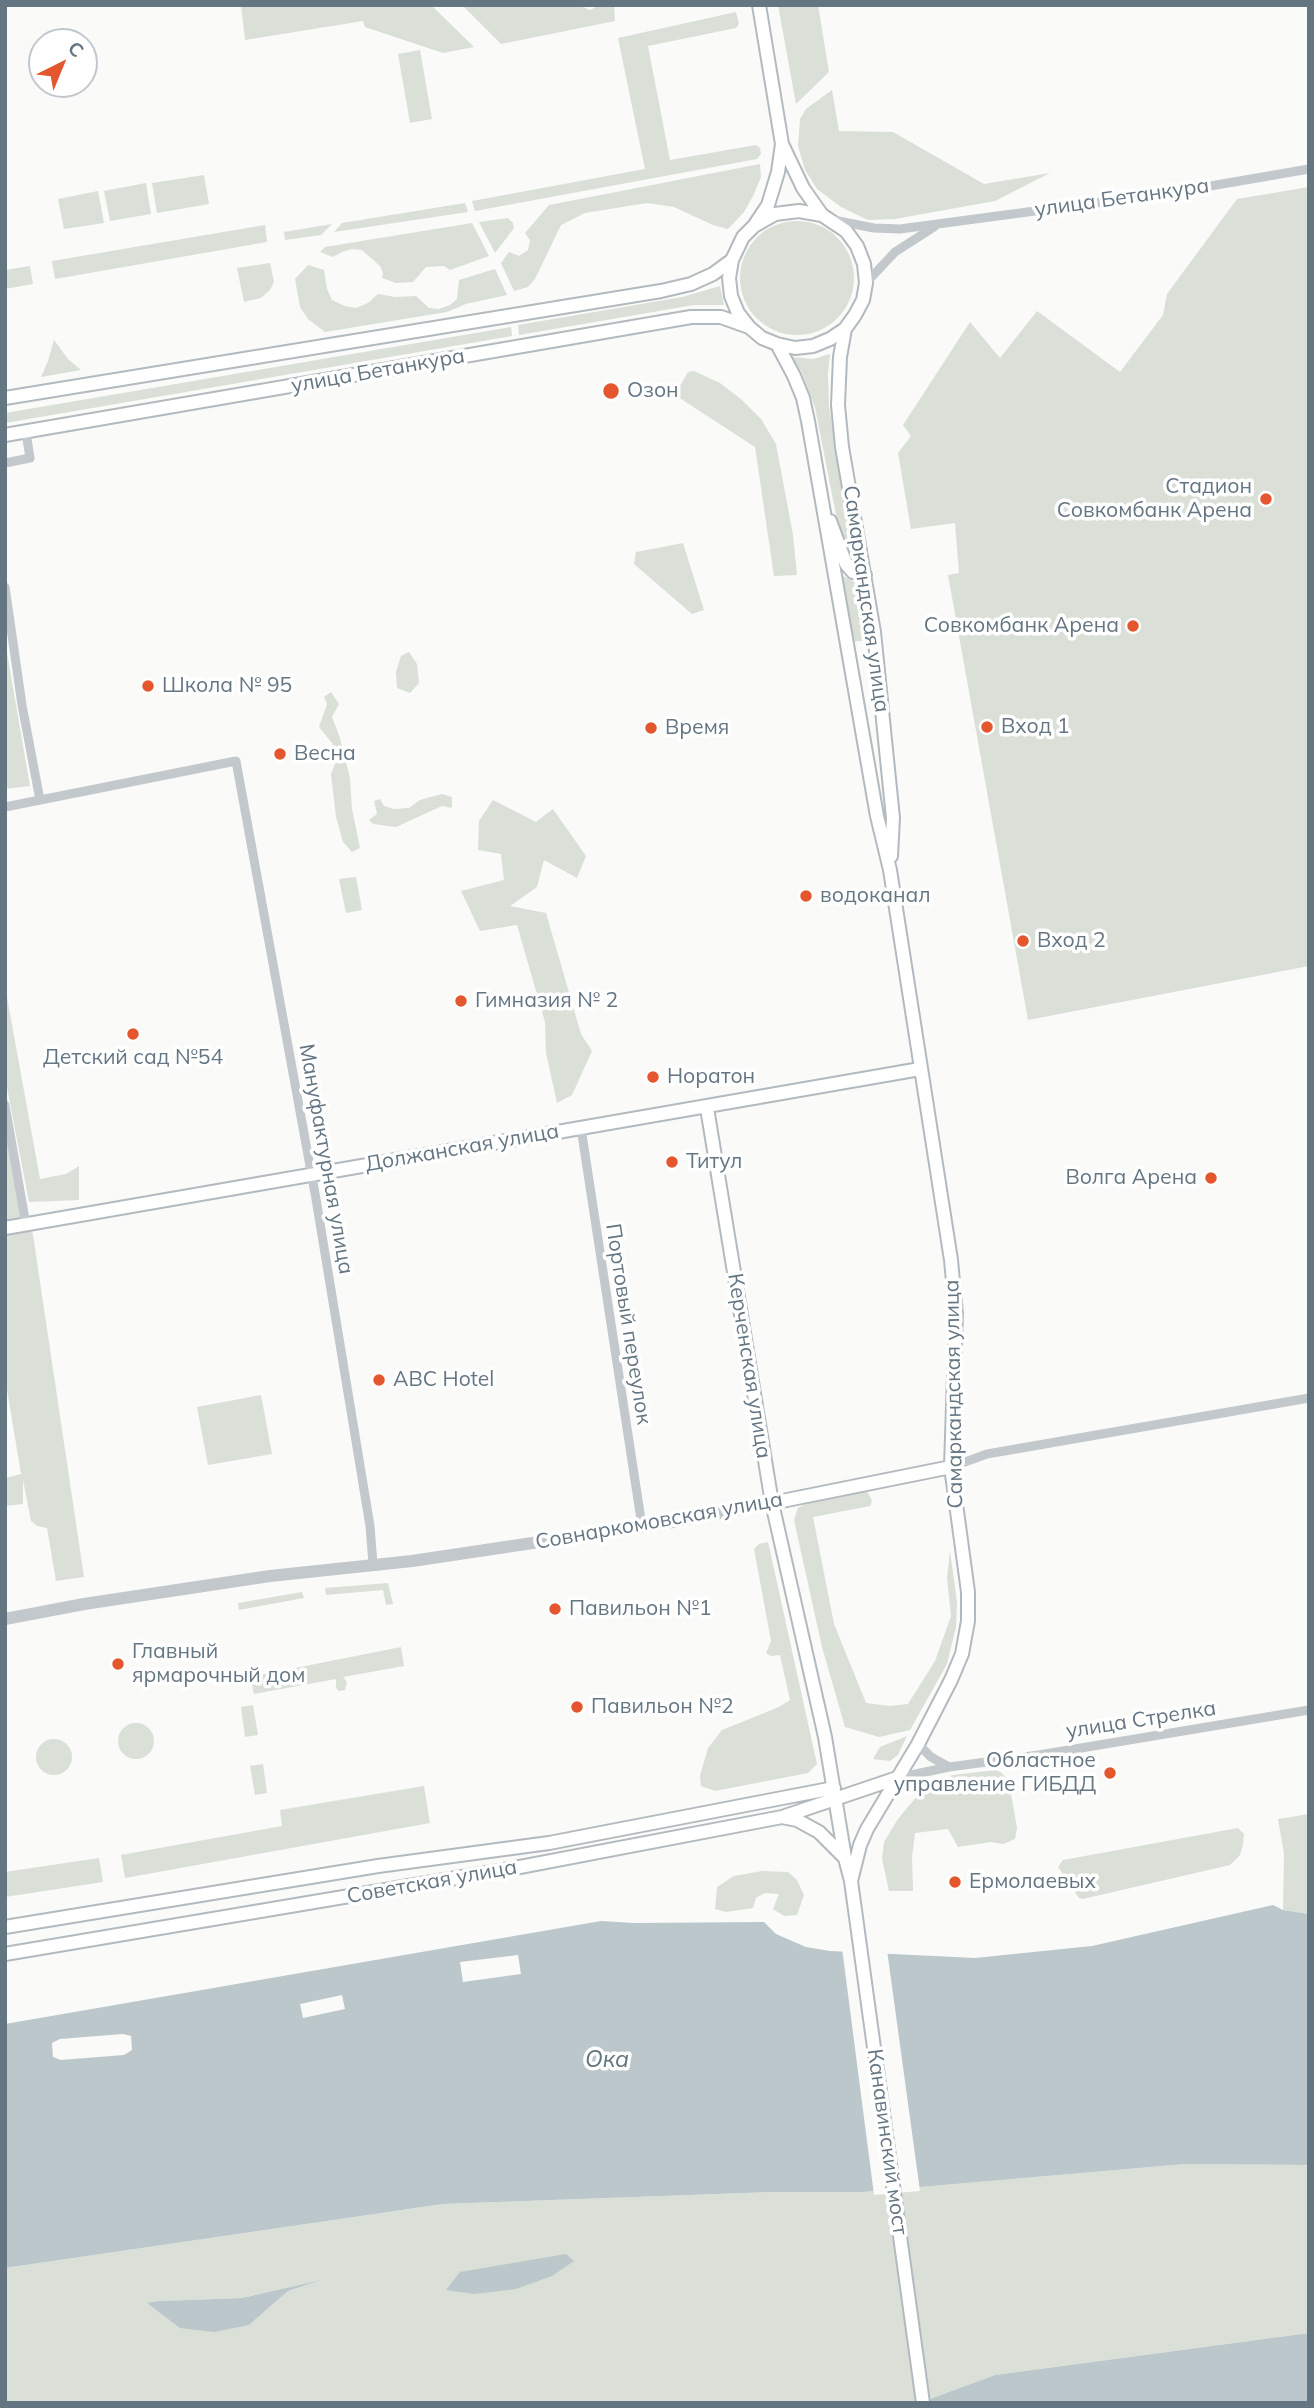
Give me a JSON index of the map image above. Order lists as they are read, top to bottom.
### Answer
{
  "streets": {
    "main road": [
      "улица Бетанкура",
      "Самаркандская улица",
      "Должанская улица",
      "Керченская улица",
      "Совнаркомовская улица",
      "Советская улица",
      "Канавинский мост"
    ],
    "street": ["Мануфактурная улица", "Портовый переулок", "улица Стрелка"]
  },
  "crossings": [
    ["улица Бетанкура", "Самаркандская улица"],
    ["Самаркандская улица", "Должанская улица"],
    ["Самаркандская улица", "Совнаркомовская улица"],
    ["Самаркандская улица", "улица Стрелка"],
    ["Самаркандская улица", "Канавинский мост"],
    ["Должанская улица", "Мануфактурная улица"],
    ["Должанская улица", "Портовый переулок"],
    ["Должанская улица", "Керченская улица"],
    ["Мануфактурная улица", "Совнаркомовская улица"],
    ["Портовый переулок", "Совнаркомовская улица"],
    ["Керченская улица", "Совнаркомовская улица"],
    ["Керченская улица", "Советская улица"],
    ["Керченская улица", "Канавинский мост"]
  ],
  "water": ["Ока"],
  "places": [
    "Озон",
    "Стадион Совкомбанк Арена",
    "Совкомбанк Арена",
    "Школа № 95",
    "Вход 1",
    "Время",
    "Весна",
    "водоканал",
    "Вход 2",
    "Гимназия № 2",
    "Детский сад №54",
    "Норатон",
    "Титул",
    "Волга Арена",
    "ABC Hotel",
    "Павильон №1",
    "Главный ярмарочный дом",
    "Павильон №2",
    "Областное управление ГИБДД",
    "Ермолаевых"
  ],
  "north": "top right"
}
